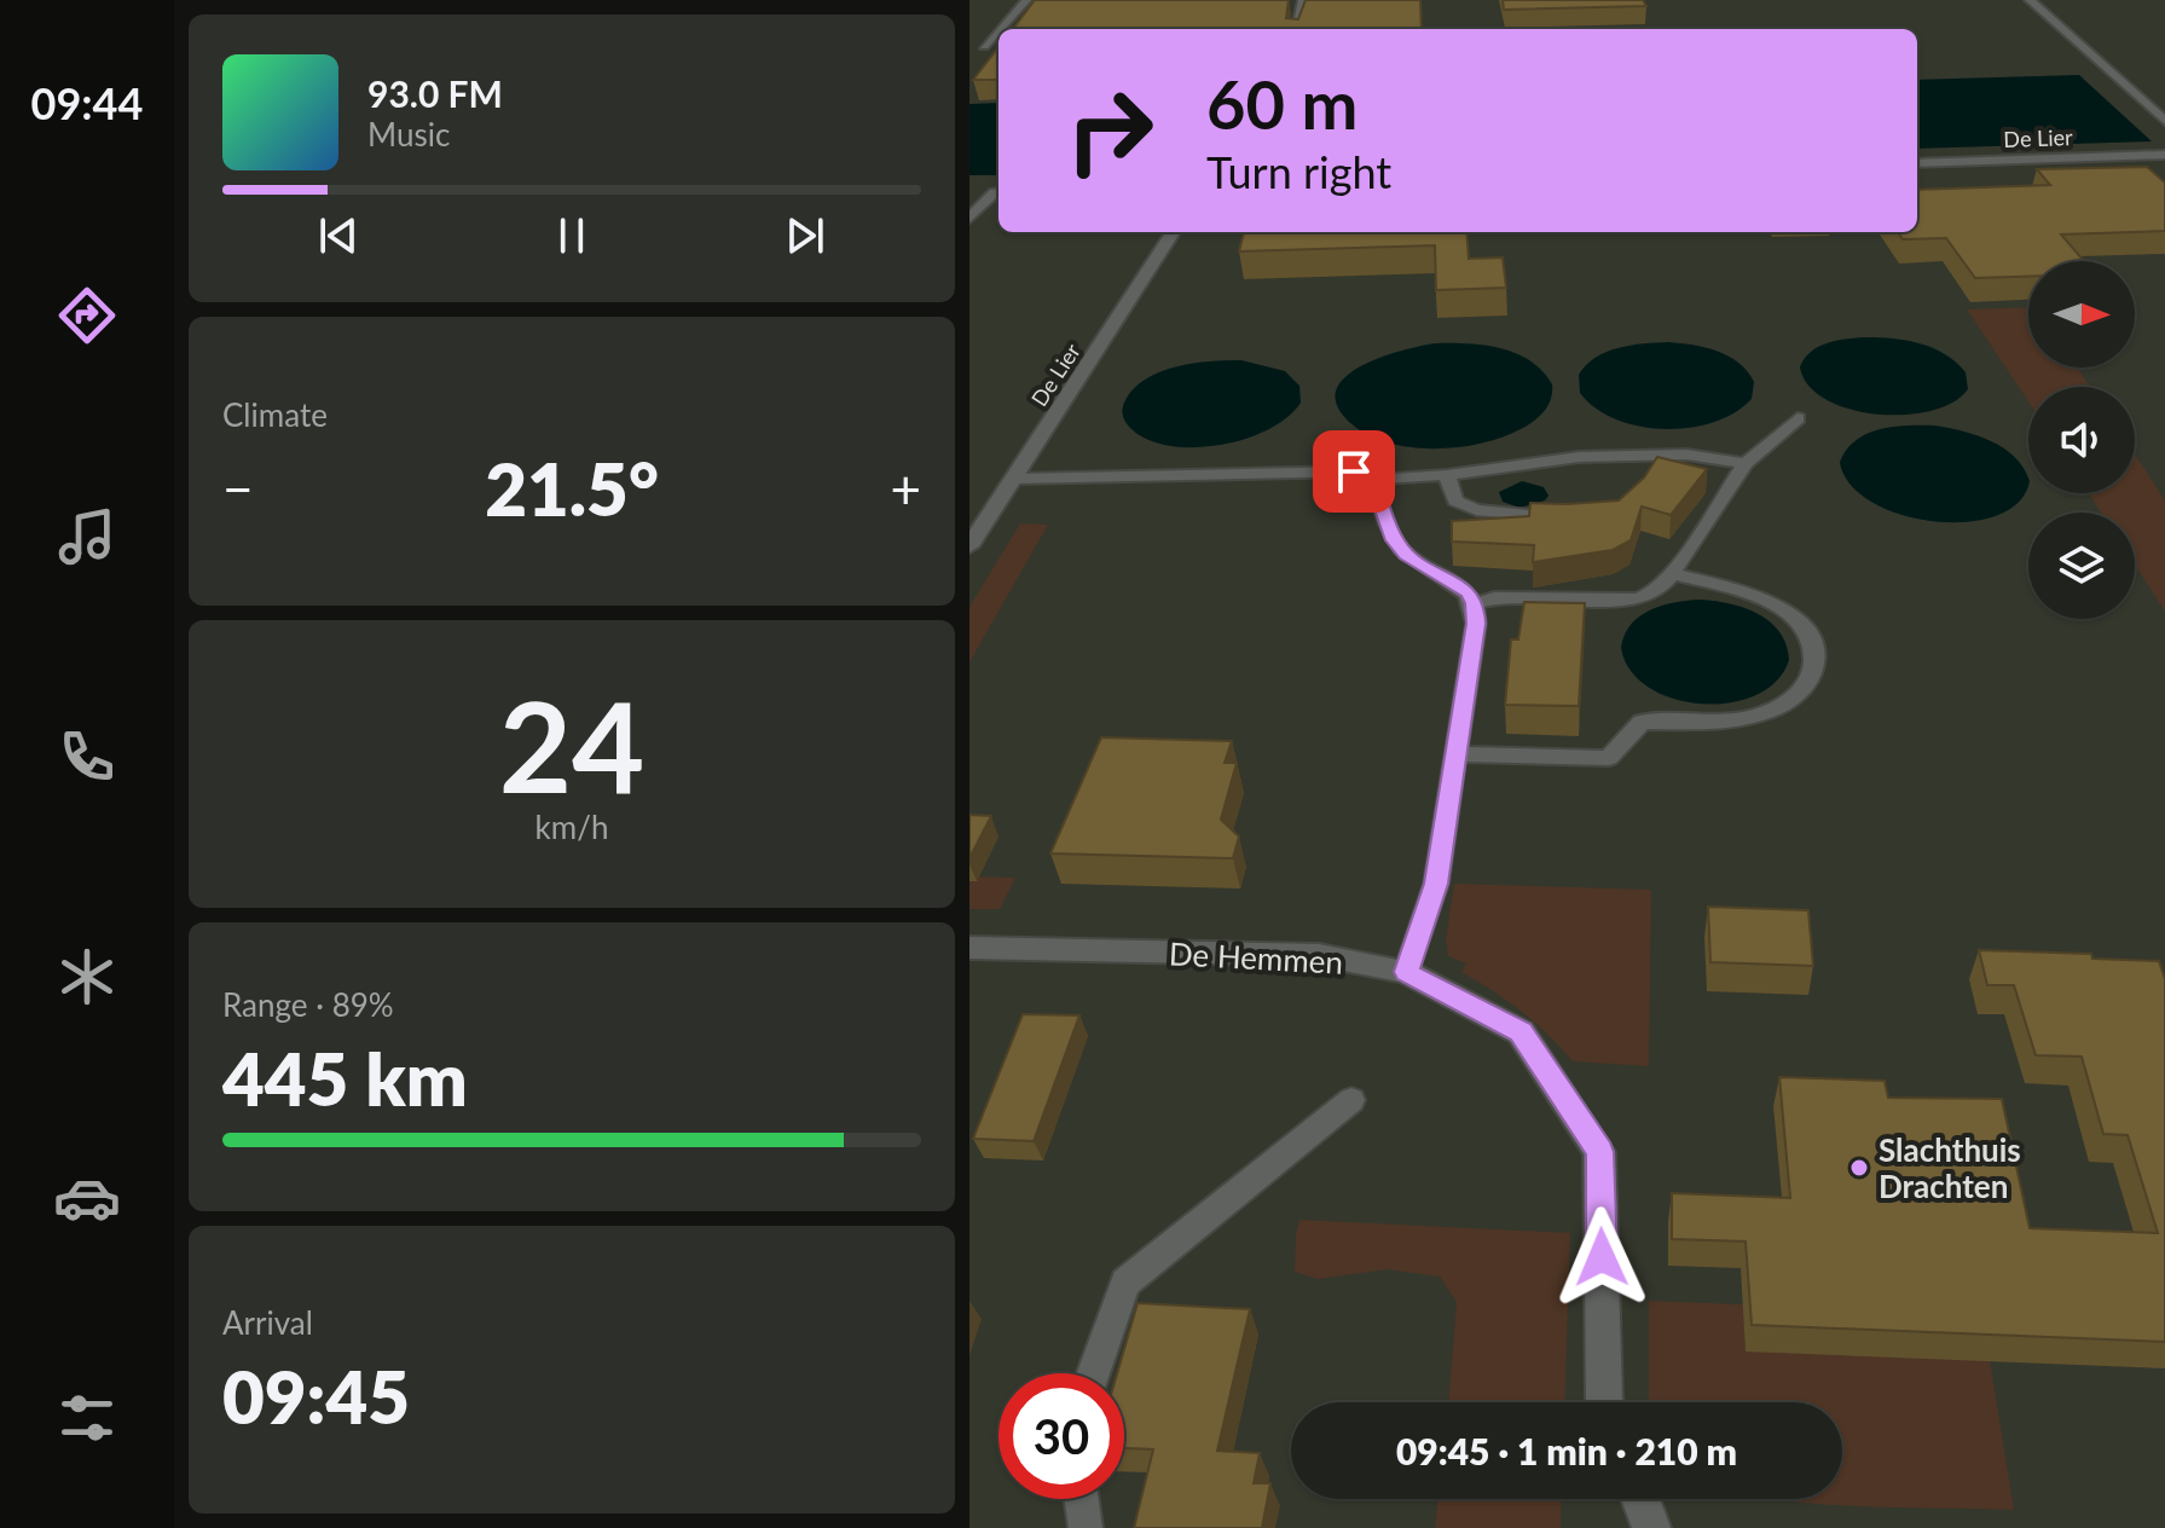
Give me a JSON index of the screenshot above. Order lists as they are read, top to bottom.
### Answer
{
  "streets": {
    "street": ["De Lier", "De Hemmen"]
  },
  "places": ["Slachthuis Drachten"],
  "north": "right",
  "page": {
    "tabs": "09:44",
    "turn": ["60 m", "Turn right"],
    "song": ["93.0 FM", "Music"],
    "tile": [
      "Climate",
      ["24", "km/h"],
      ["Range · 89%", "445 km"],
      ["Arrival", "09:45"]
    ],
    "heat": ["−", "21.5°", "+"],
    "limit": "30",
    "trip": "09:45 · 1 min · 210 m"
  }
}
